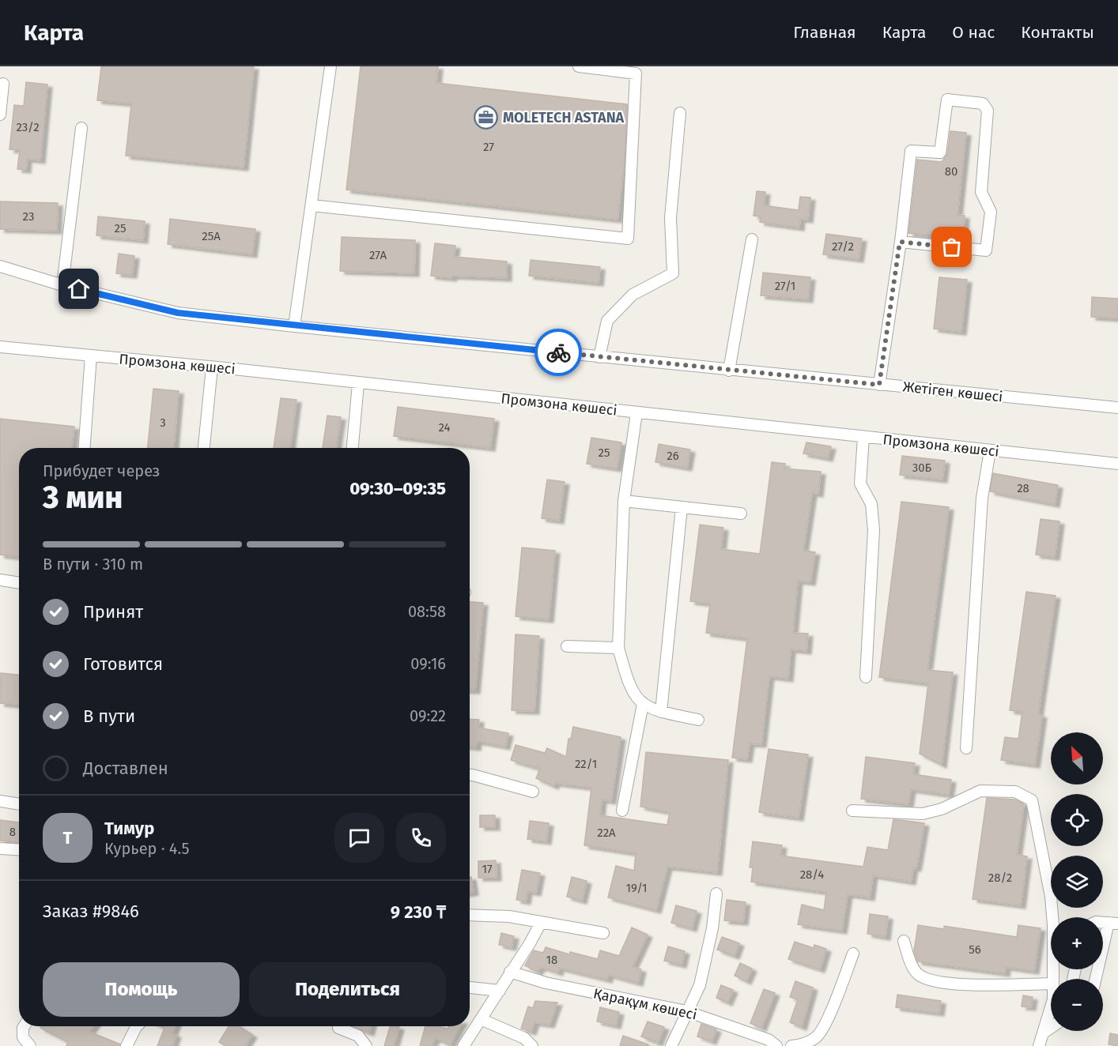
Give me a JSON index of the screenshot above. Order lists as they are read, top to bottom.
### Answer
{
  "streets": {
    "street": ["Промзона көшесі", "Жетіген көшесі", "Қарақұм көшесі"]
  },
  "places": {
    "office": ["MOLETECH ASTANA"]
  },
  "house_numbers": [
    "23/2",
    "27",
    "80",
    "23",
    "25",
    "25А",
    "27/2",
    "27А",
    "27/1",
    "3",
    "24",
    "25",
    "26",
    "30Б",
    "28",
    "22/1",
    "8",
    "22А",
    "17",
    "28/4",
    "28/2",
    "19/1",
    "56",
    "18"
  ],
  "north": "top left",
  "page": {
    "header": "Карта",
    "nav": [
      "Главная",
      "Карта",
      "О нас",
      "Контакты"
    ],
    "heading": ["3 мин", "Прибудет через", "09:30–09:35"],
    "panel": [
      "Тимур",
      "Курьер · 4.5",
      "Заказ #9846",
      "9 230 ₸"
    ],
    "bar": "В пути · 310 m",
    "list": [
      ["Принят", "08:58"],
      ["Готовится", "09:16"],
      ["В пути", "09:22"],
      "Доставлен"
    ],
    "map_buttons": ["+", "−"],
    "round": "Т",
    "buttons": ["Помощь", "Поделиться"]
  }
}
